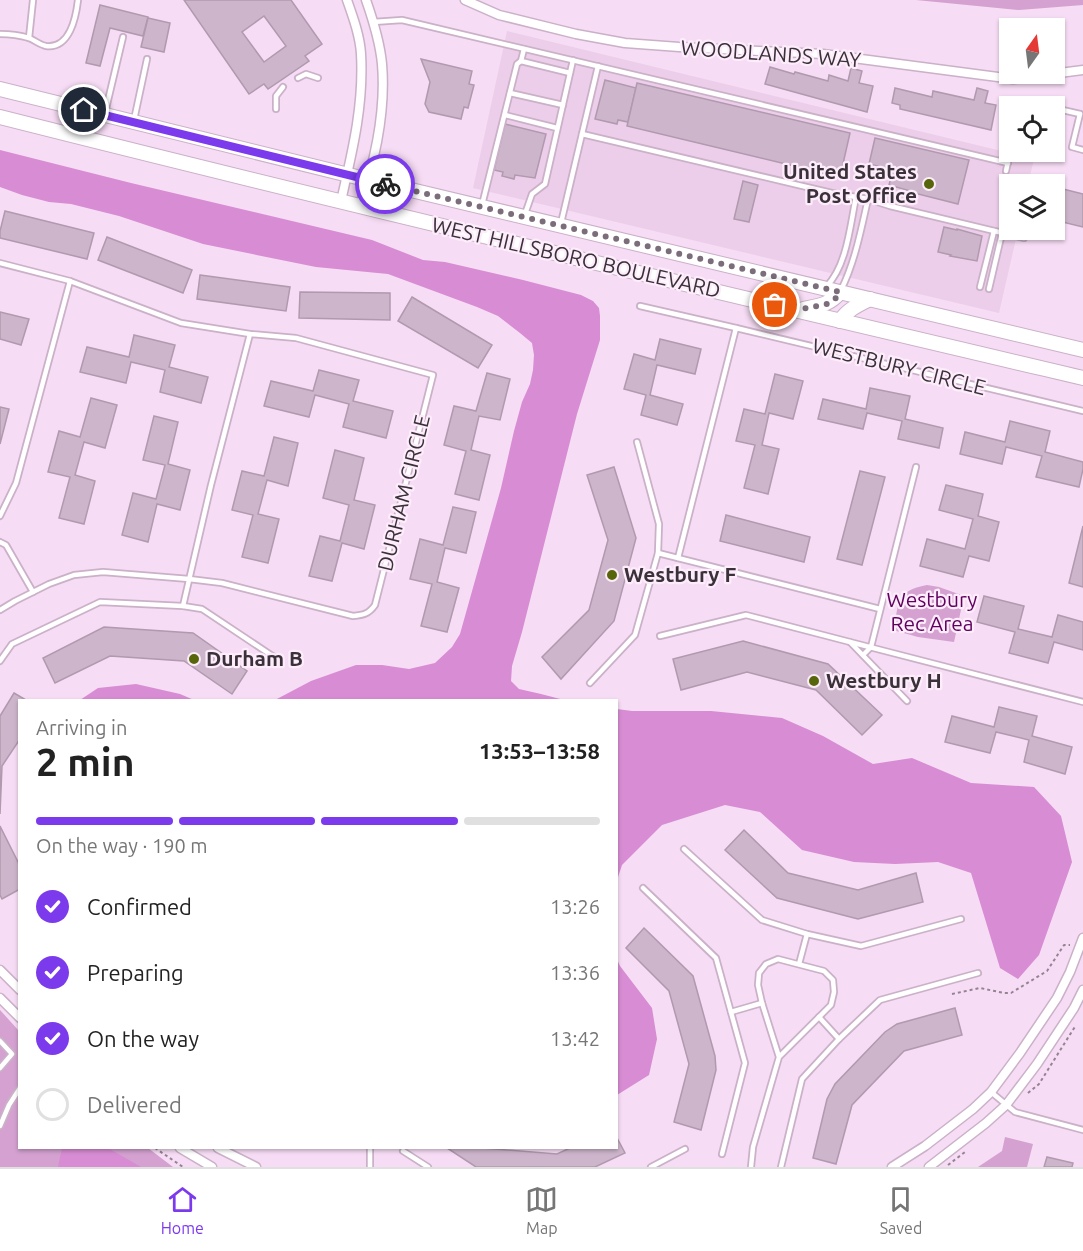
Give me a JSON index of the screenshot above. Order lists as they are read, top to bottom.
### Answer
{
  "streets": {
    "main road": ["WEST HILLSBORO BOULEVARD"],
    "street": ["WOODLANDS WAY"],
    "lane": ["WESTBURY CIRCLE", "DURHAM CIRCLE"]
  },
  "parks": ["Westbury Rec Area"],
  "places": [
    "United States Post Office",
    "Westbury F",
    "Durham B",
    "Westbury H"
  ],
  "north": "top",
  "page": {
    "heading": ["2 min", "Arriving in", "13:53–13:58"],
    "bar": "On the way · 190 m",
    "list": [
      ["Confirmed", "13:26"],
      ["Preparing", "13:36"],
      ["On the way", "13:42"],
      "Delivered"
    ],
    "tabs": ["Home", "Map", "Saved"]
  }
}
